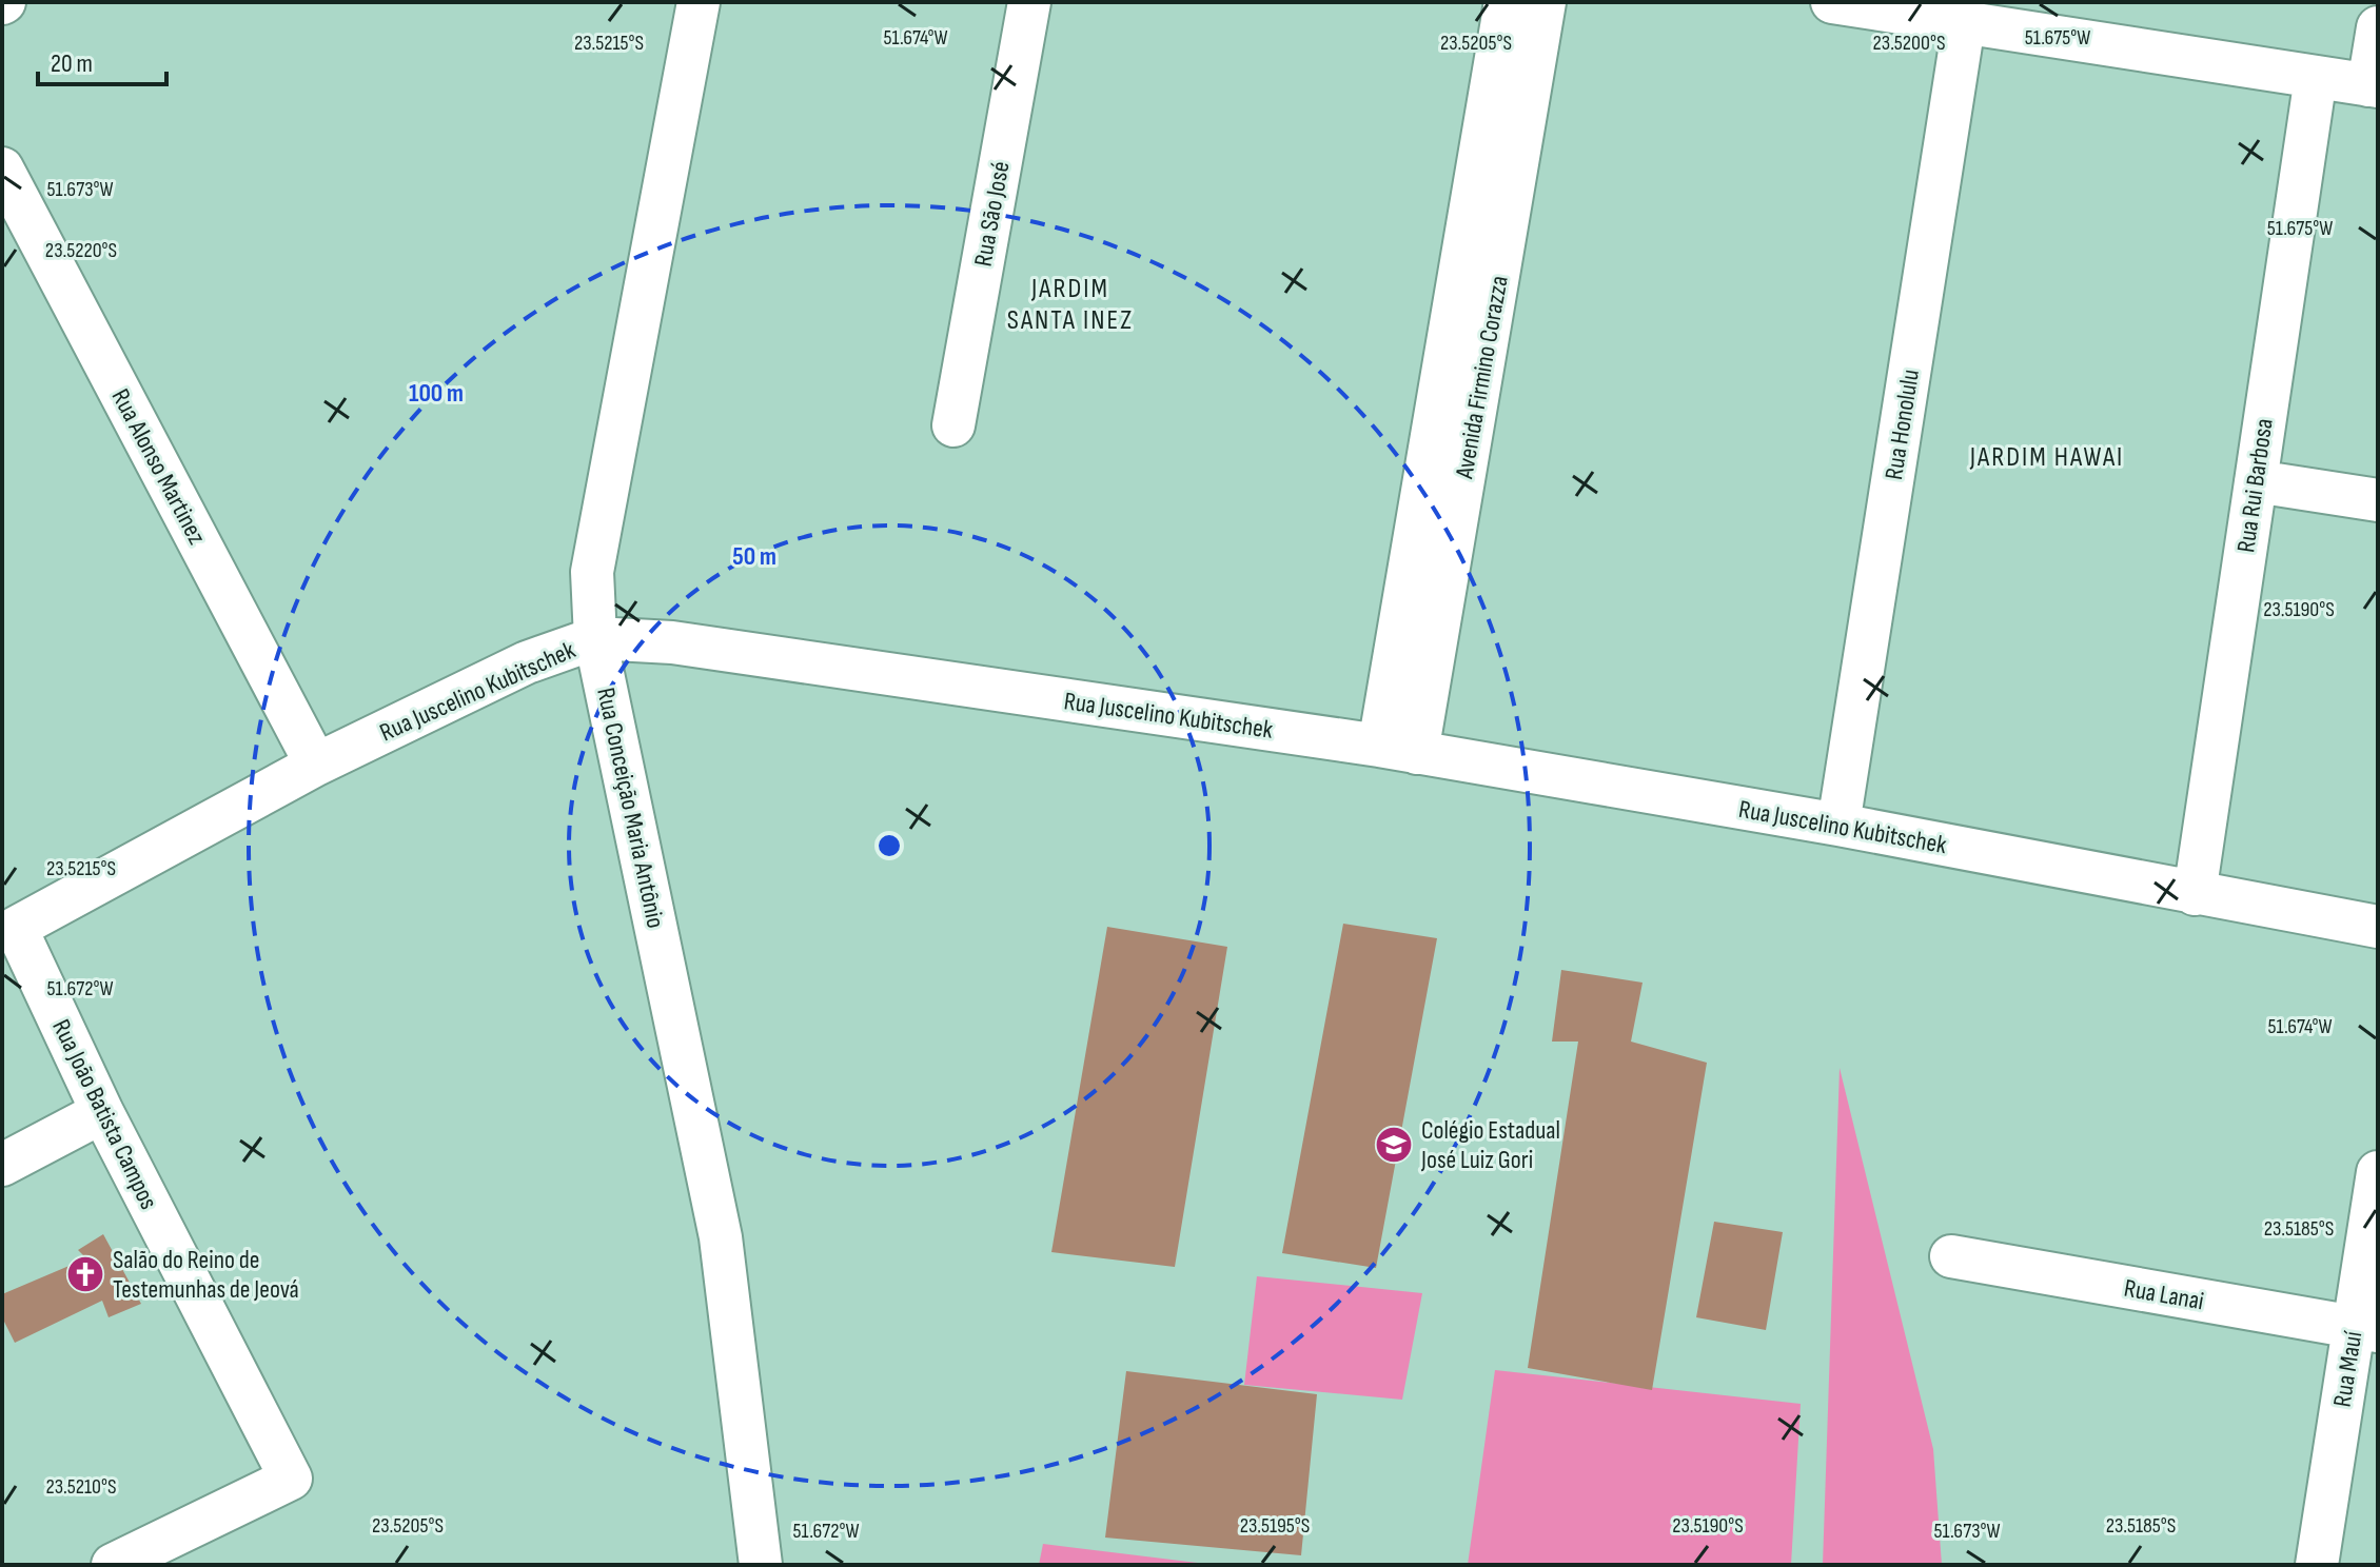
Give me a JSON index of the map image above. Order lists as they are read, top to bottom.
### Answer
{
  "streets": {
    "street": [
      "Rua São José",
      "Avenida Firmino Corazza",
      "Rua Honolulu",
      "Rua Alonso Martinez",
      "Rua Rui Barbosa",
      "Rua Juscelino Kubitschek",
      "Rua Conceição Maria Antônio",
      "Rua João Batista Campos",
      "Rua Lanai",
      "Rua Mauí"
    ]
  },
  "crossings": [
    ["Avenida Firmino Corazza", "Rua Juscelino Kubitschek"],
    ["Rua Honolulu", "Rua Juscelino Kubitschek"],
    ["Rua Alonso Martinez", "Rua Juscelino Kubitschek"],
    ["Rua Rui Barbosa", "Rua Juscelino Kubitschek"],
    ["Rua Juscelino Kubitschek", "Rua Conceição Maria Antônio"],
    ["Rua Juscelino Kubitschek", "Rua João Batista Campos"],
    ["Rua Lanai", "Rua Mauí"]
  ],
  "districts": ["JARDIM SANTA INEZ", "JARDIM HAWAI"],
  "places": {
    "school or university": ["Colégio Estadual José Luiz Gori"],
    "church": ["Salão do Reino de Testemunhas de Jeová"]
  },
  "scale_bar": "20 m",
  "coordinates": [
    "51.674°W",
    "51.675°W",
    "23.5215°S",
    "23.5205°S",
    "23.5200°S",
    "51.673°W",
    "23.5220°S",
    "23.5190°S",
    "51.672°W",
    "23.5185°S",
    "23.5210°S",
    "23.5195°S"
  ],
  "rings": ["100 m", "50 m"]
}
